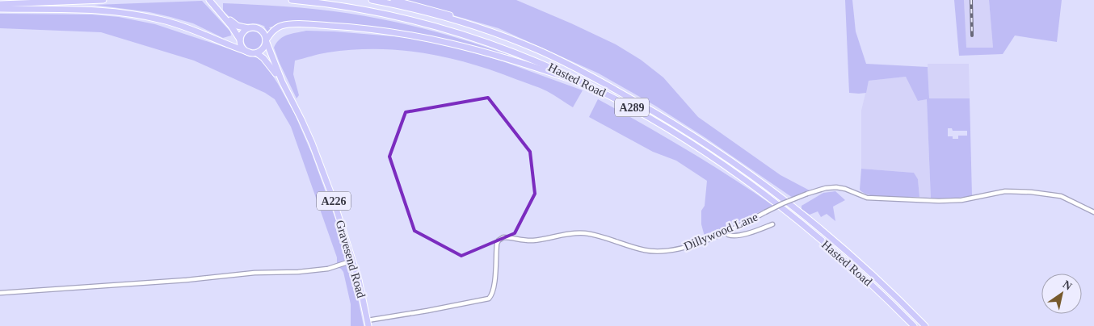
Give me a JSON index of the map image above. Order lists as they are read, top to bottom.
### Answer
{
  "streets": {
    "main road": [
      "Hasted Road",
      "A289",
      "A226",
      "Gravesend Road"
    ],
    "street": ["Dillywood Lane"]
  },
  "crossings": [
    ["Hasted Road", "A289"],
    ["A289", "Gravesend Road"],
    ["Dillywood Lane", "Gravesend Road"]
  ],
  "north": "top right"
}
